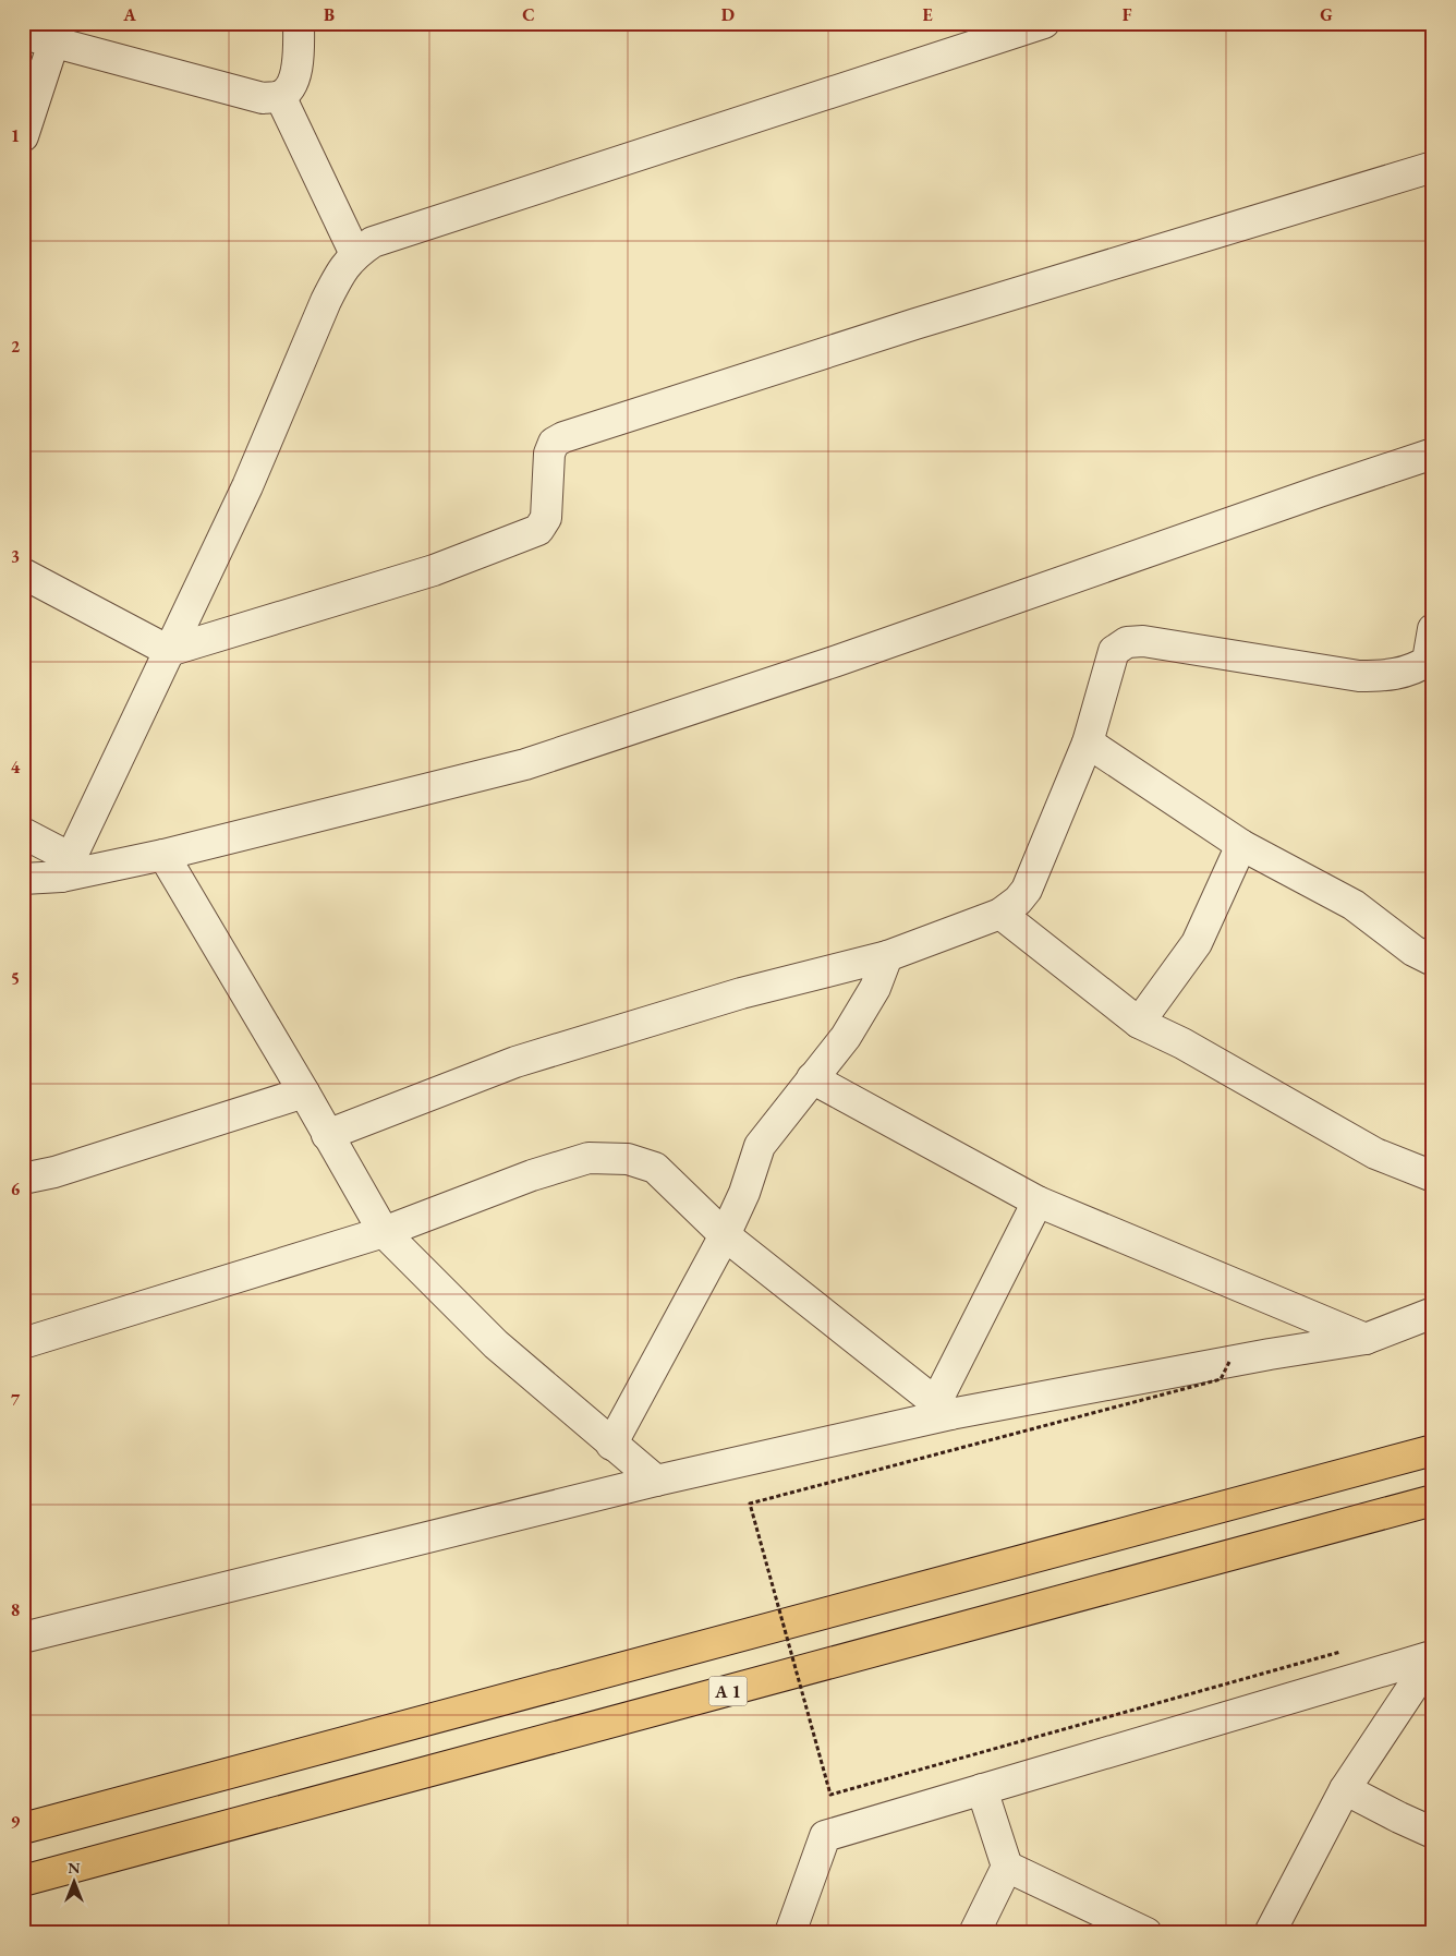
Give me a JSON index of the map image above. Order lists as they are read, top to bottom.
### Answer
{
  "streets": {
    "highway": ["A 1"]
  },
  "north": "top",
  "grid": {
    "columns": [
      "A",
      "B",
      "C",
      "D",
      "E",
      "F",
      "G"
    ],
    "rows": [
      "1",
      "2",
      "3",
      "4",
      "5",
      "6",
      "7",
      "8",
      "9"
    ]
  }
}
